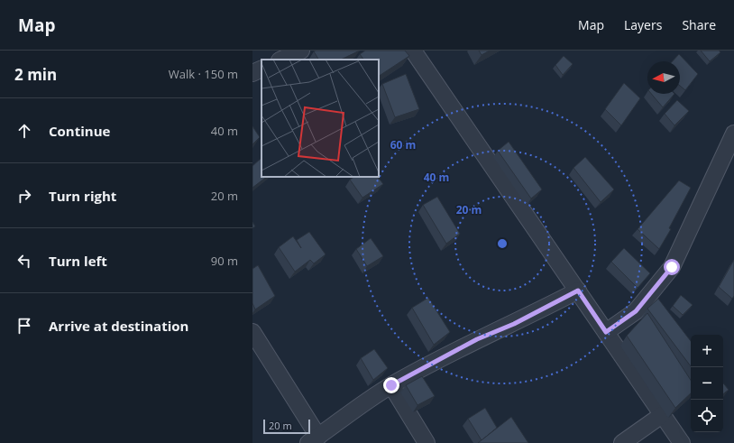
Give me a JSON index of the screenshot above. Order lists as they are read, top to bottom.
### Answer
{
  "scale_bar": "20 m",
  "north": "left",
  "page": {
    "header": "Map",
    "nav": ["Map", "Layers", "Share"],
    "heading": ["2 min", "Walk · 150 m"],
    "list": [
      ["Continue", "40 m"],
      ["Turn right", "20 m"],
      ["Turn left", "90 m"],
      "Arrive at destination"
    ],
    "map_buttons": ["+", "−"],
    "scale": "20 m"
  },
  "rings": ["60 m", "40 m", "20 m"]
}
